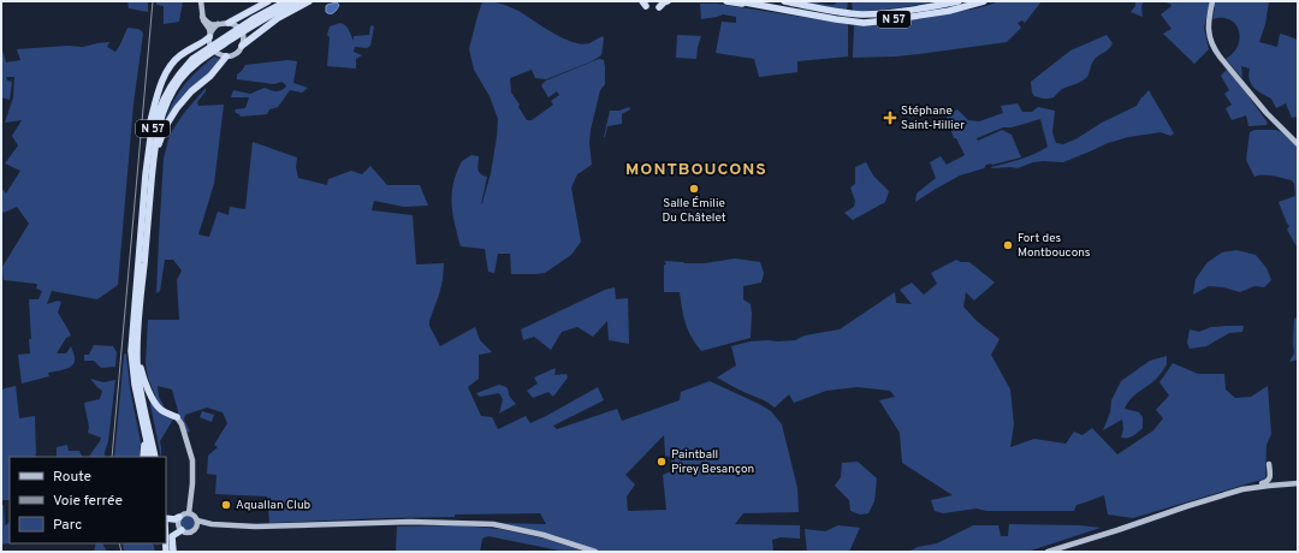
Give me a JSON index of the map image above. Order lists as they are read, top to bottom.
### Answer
{
  "streets": {
    "highway": ["N 57"]
  },
  "districts": ["MONTBOUCONS"],
  "places": {
    "health": ["Stéphane Saint-Hillier"],
    "other": [
      "Salle Émilie Du Châtelet",
      "Fort des Montboucons",
      "Paintball Pirey Besançon",
      "Aquallan Club"
    ]
  },
  "legend": ["Route", "Voie ferrée", "Parc"]
}
